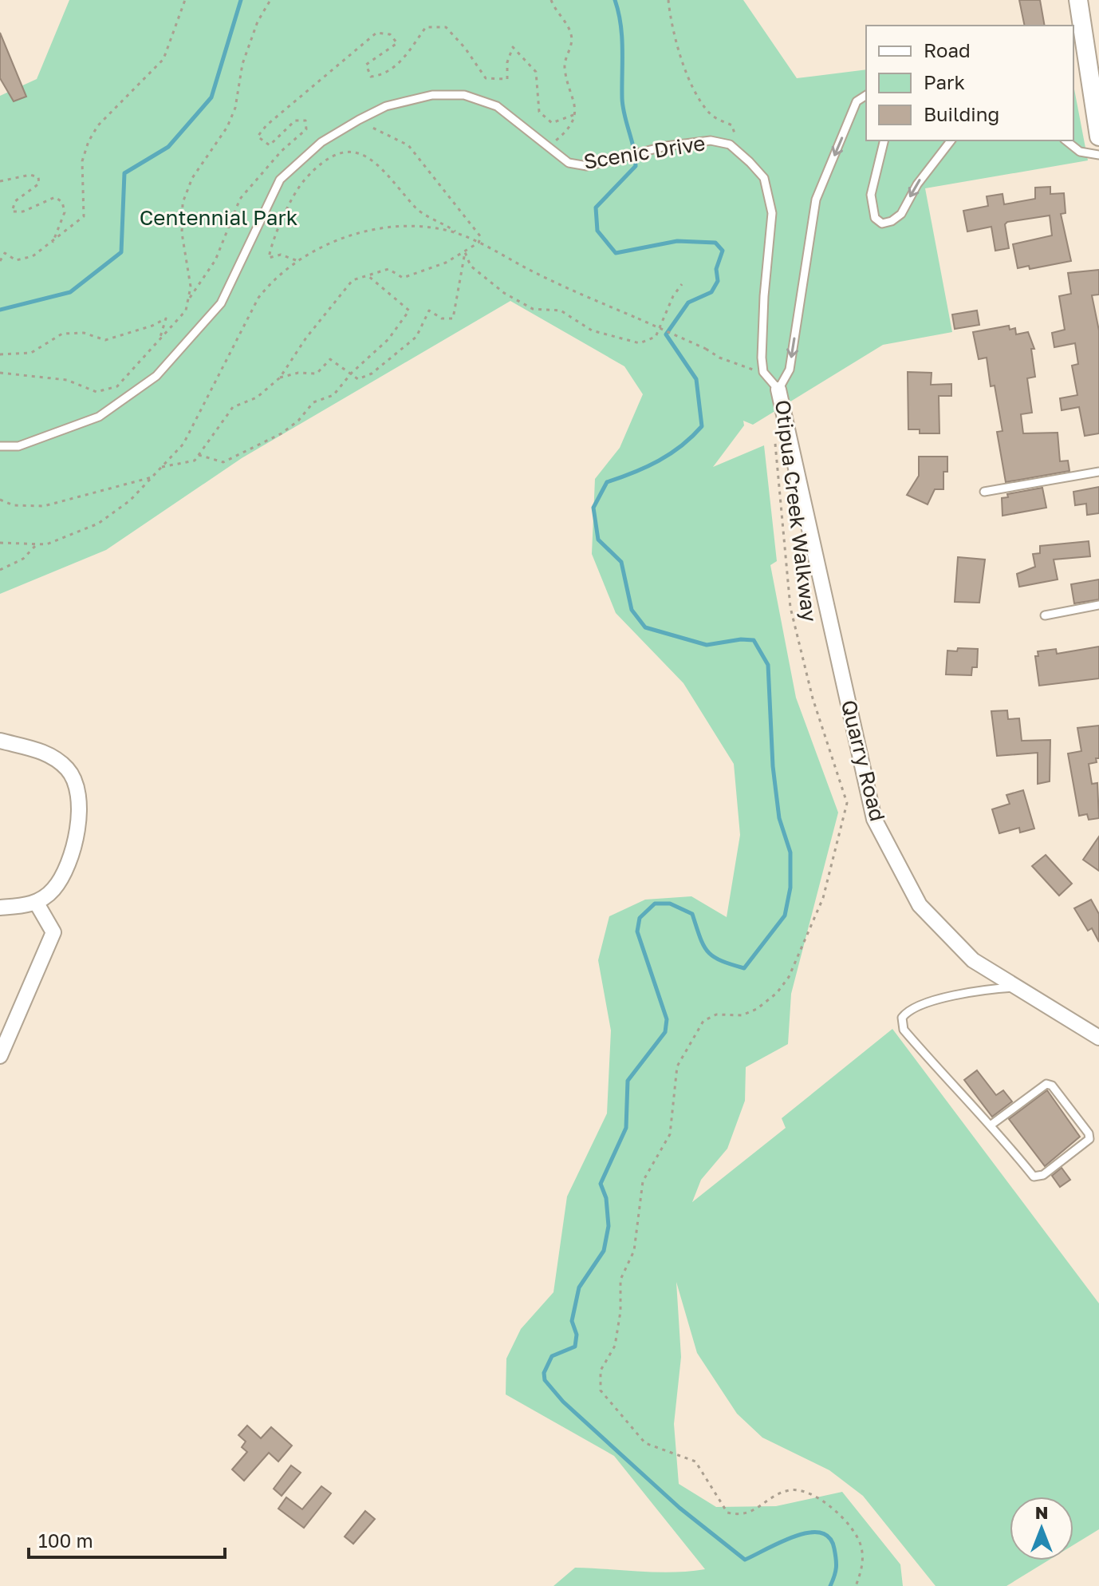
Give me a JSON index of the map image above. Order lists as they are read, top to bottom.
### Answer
{
  "streets": {
    "street": ["Quarry Road"],
    "lane": ["Scenic Drive"],
    "path": ["Otipua Creek Walkway"]
  },
  "parks": ["Centennial Park"],
  "legend": ["Road", "Park", "Building"],
  "scale_bar": "100 m",
  "north": "top"
}
